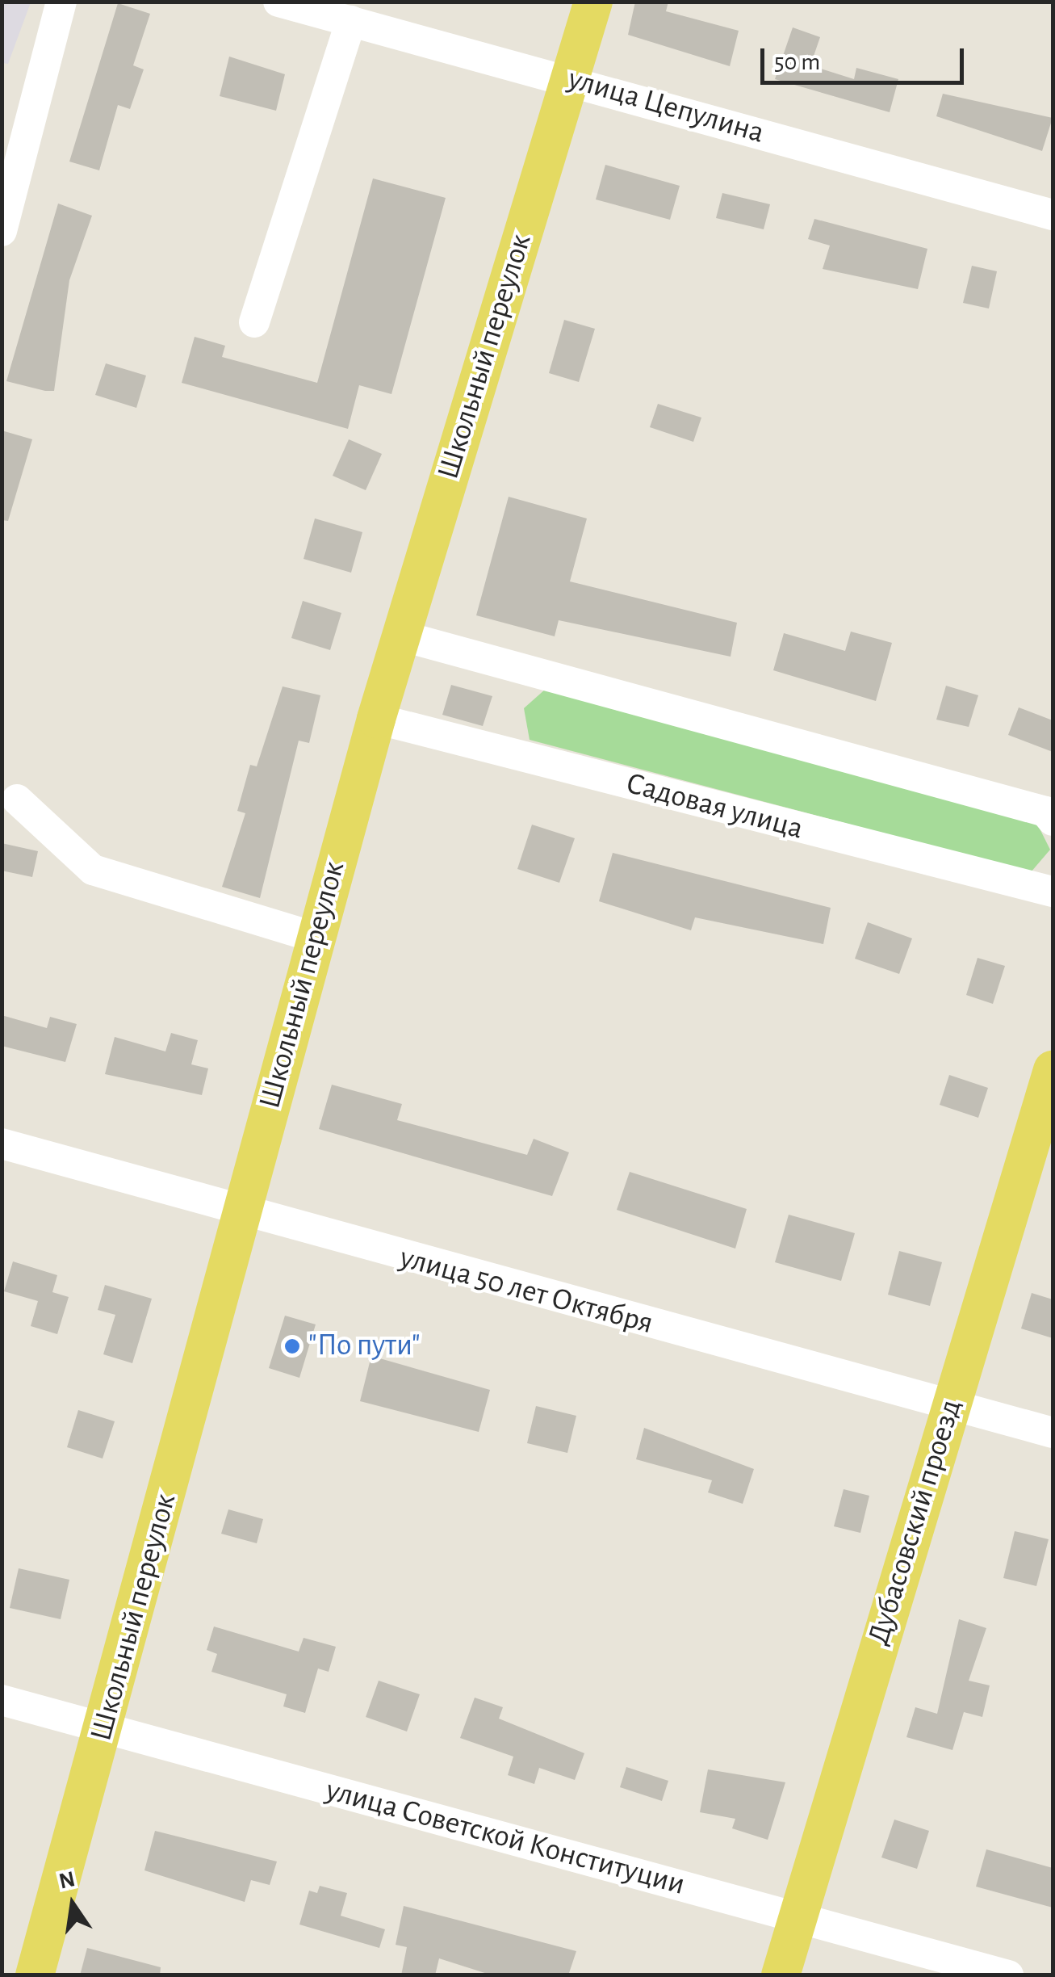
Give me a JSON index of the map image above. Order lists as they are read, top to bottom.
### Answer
{
  "streets": {
    "main road": ["Школьный переулок", "Дубасовский проезд"],
    "street": [
      "улица Цепулина",
      "Садовая улица",
      "улица 50 лет Октября",
      "улица Советской Конституции"
    ]
  },
  "crossings": [
    ["улица Цепулина", "Школьный переулок"],
    ["Школьный переулок", "Садовая улица"],
    ["Школьный переулок", "улица 50 лет Октября"],
    ["Школьный переулок", "улица Советской Конституции"],
    ["улица 50 лет Октября", "Дубасовский проезд"],
    ["Дубасовский проезд", "улица Советской Конституции"]
  ],
  "places": ["\"По пути\""],
  "scale_bar": "50 m",
  "north": "top"
}
